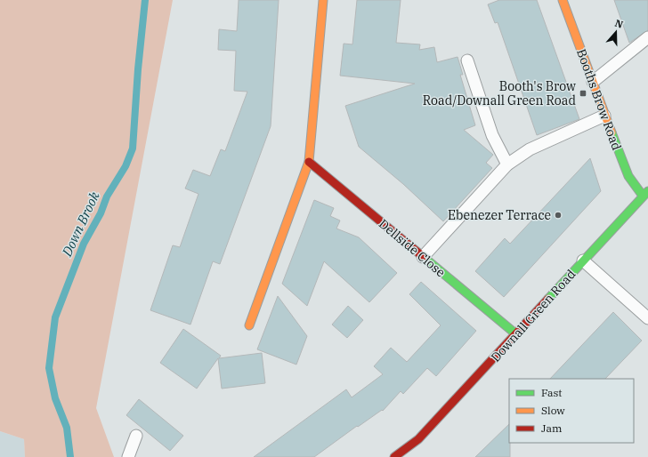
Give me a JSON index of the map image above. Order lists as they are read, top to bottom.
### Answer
{
  "streets": {
    "street": ["Booths Brow Road", "Dellside Close", "Downall Green Road"]
  },
  "crossings": [
    ["Booths Brow Road", "Downall Green Road"],
    ["Dellside Close", "Downall Green Road"]
  ],
  "water": ["Down Brook"],
  "places": {
    "transit": ["Booth's Brow Road/Downall Green Road"],
    "other": ["Ebenezer Terrace"]
  },
  "legend": ["Fast", "Slow", "Jam"],
  "north": "top"
}
